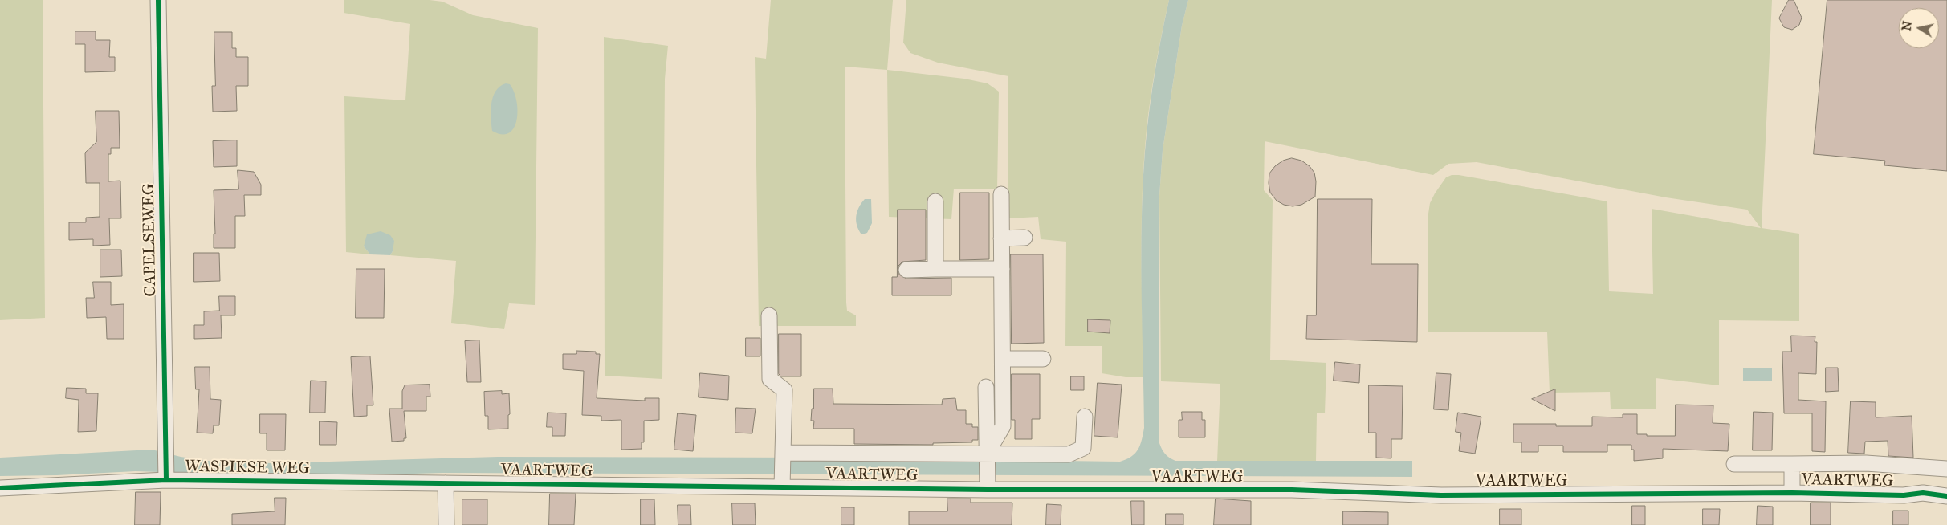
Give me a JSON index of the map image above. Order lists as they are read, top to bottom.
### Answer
{
  "streets": {
    "street": ["CAPELSEWEG", "WASPIKSE WEG", "VAARTWEG"]
  },
  "crossings": [
    ["CAPELSEWEG", "WASPIKSE WEG"],
    ["WASPIKSE WEG", "VAARTWEG"]
  ],
  "north": "left"
}
